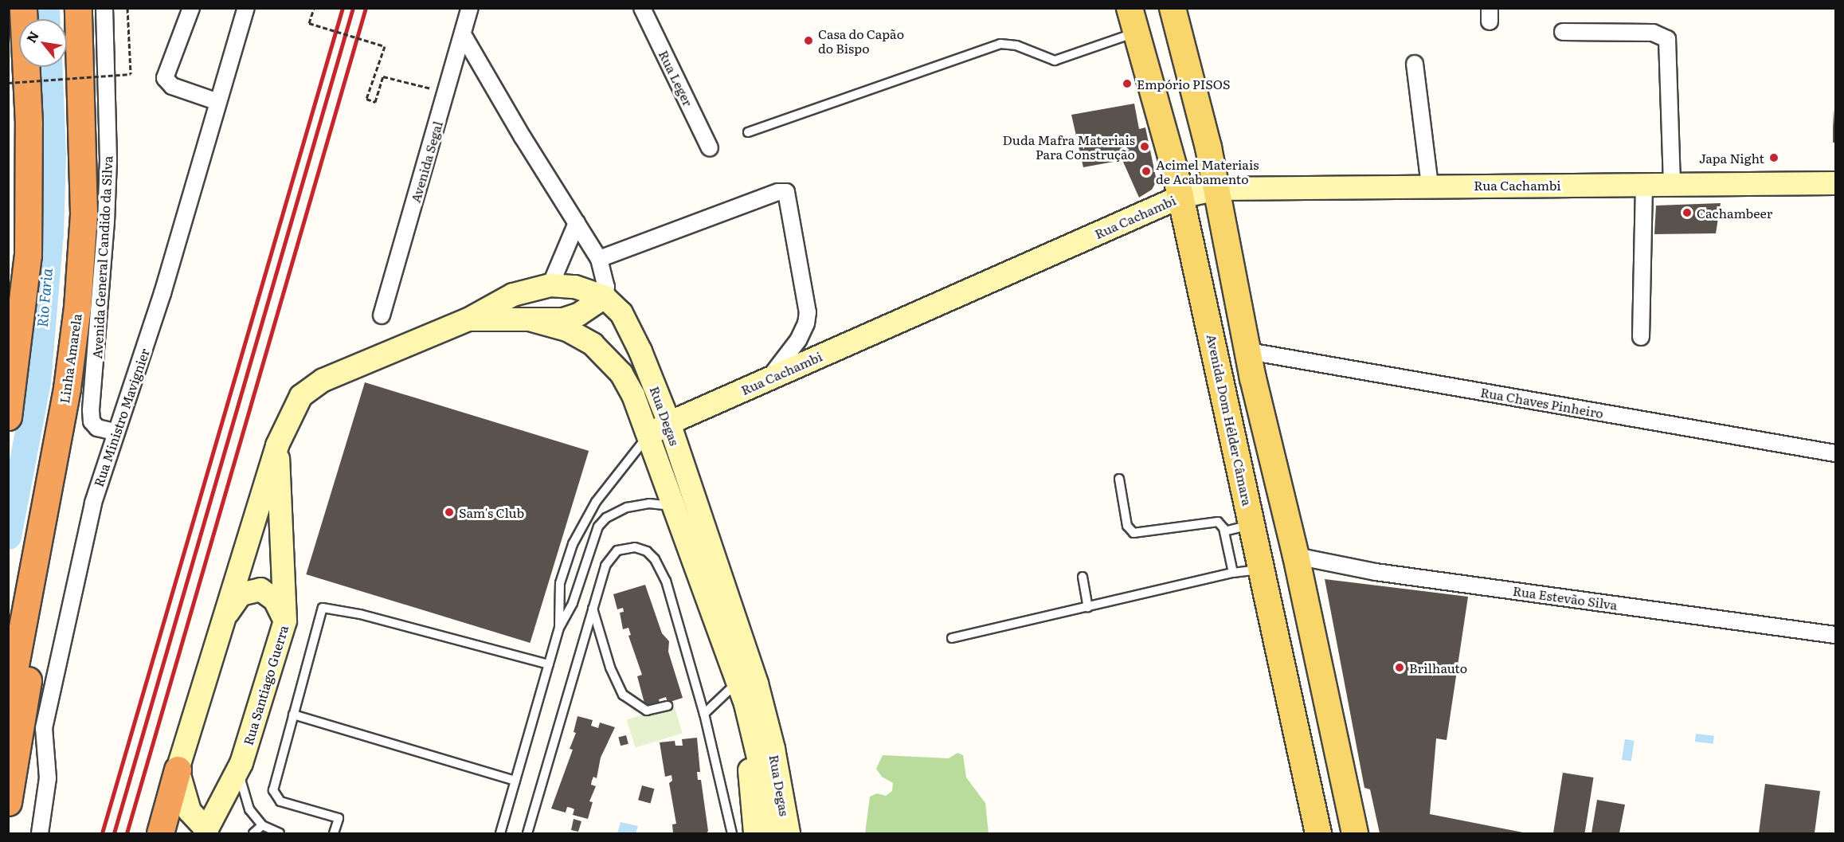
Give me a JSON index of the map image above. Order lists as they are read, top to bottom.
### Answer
{
  "streets": {
    "highway": ["Linha Amarela"],
    "main road": [
      "Rua Cachambi",
      "Rua Degas",
      "Avenida Dom Hélder Câmara",
      "Rua Santiago Guerra"
    ],
    "street": [
      "Rua Leger",
      "Avenida Segal",
      "Avenida General Candido da Silva",
      "Rua Chaves Pinheiro",
      "Rua Ministro Mavignier",
      "Rua Estevão Silva"
    ]
  },
  "crossings": [
    ["Rua Cachambi", "Rua Degas"],
    ["Rua Cachambi", "Avenida Dom Hélder Câmara"],
    ["Avenida General Candido da Silva", "Rua Ministro Mavignier"],
    ["Rua Degas", "Rua Santiago Guerra"]
  ],
  "water": ["Rio Faria"],
  "places": [
    "Casa do Capão do Bispo",
    "Empório PISOS",
    "Duda Mafra Materiais Para Construção",
    "Japa Night",
    "Acimel Materiais de Acabamento",
    "Cachambeer",
    "Sam's Club",
    "Brilhauto"
  ],
  "north": "top left"
}
